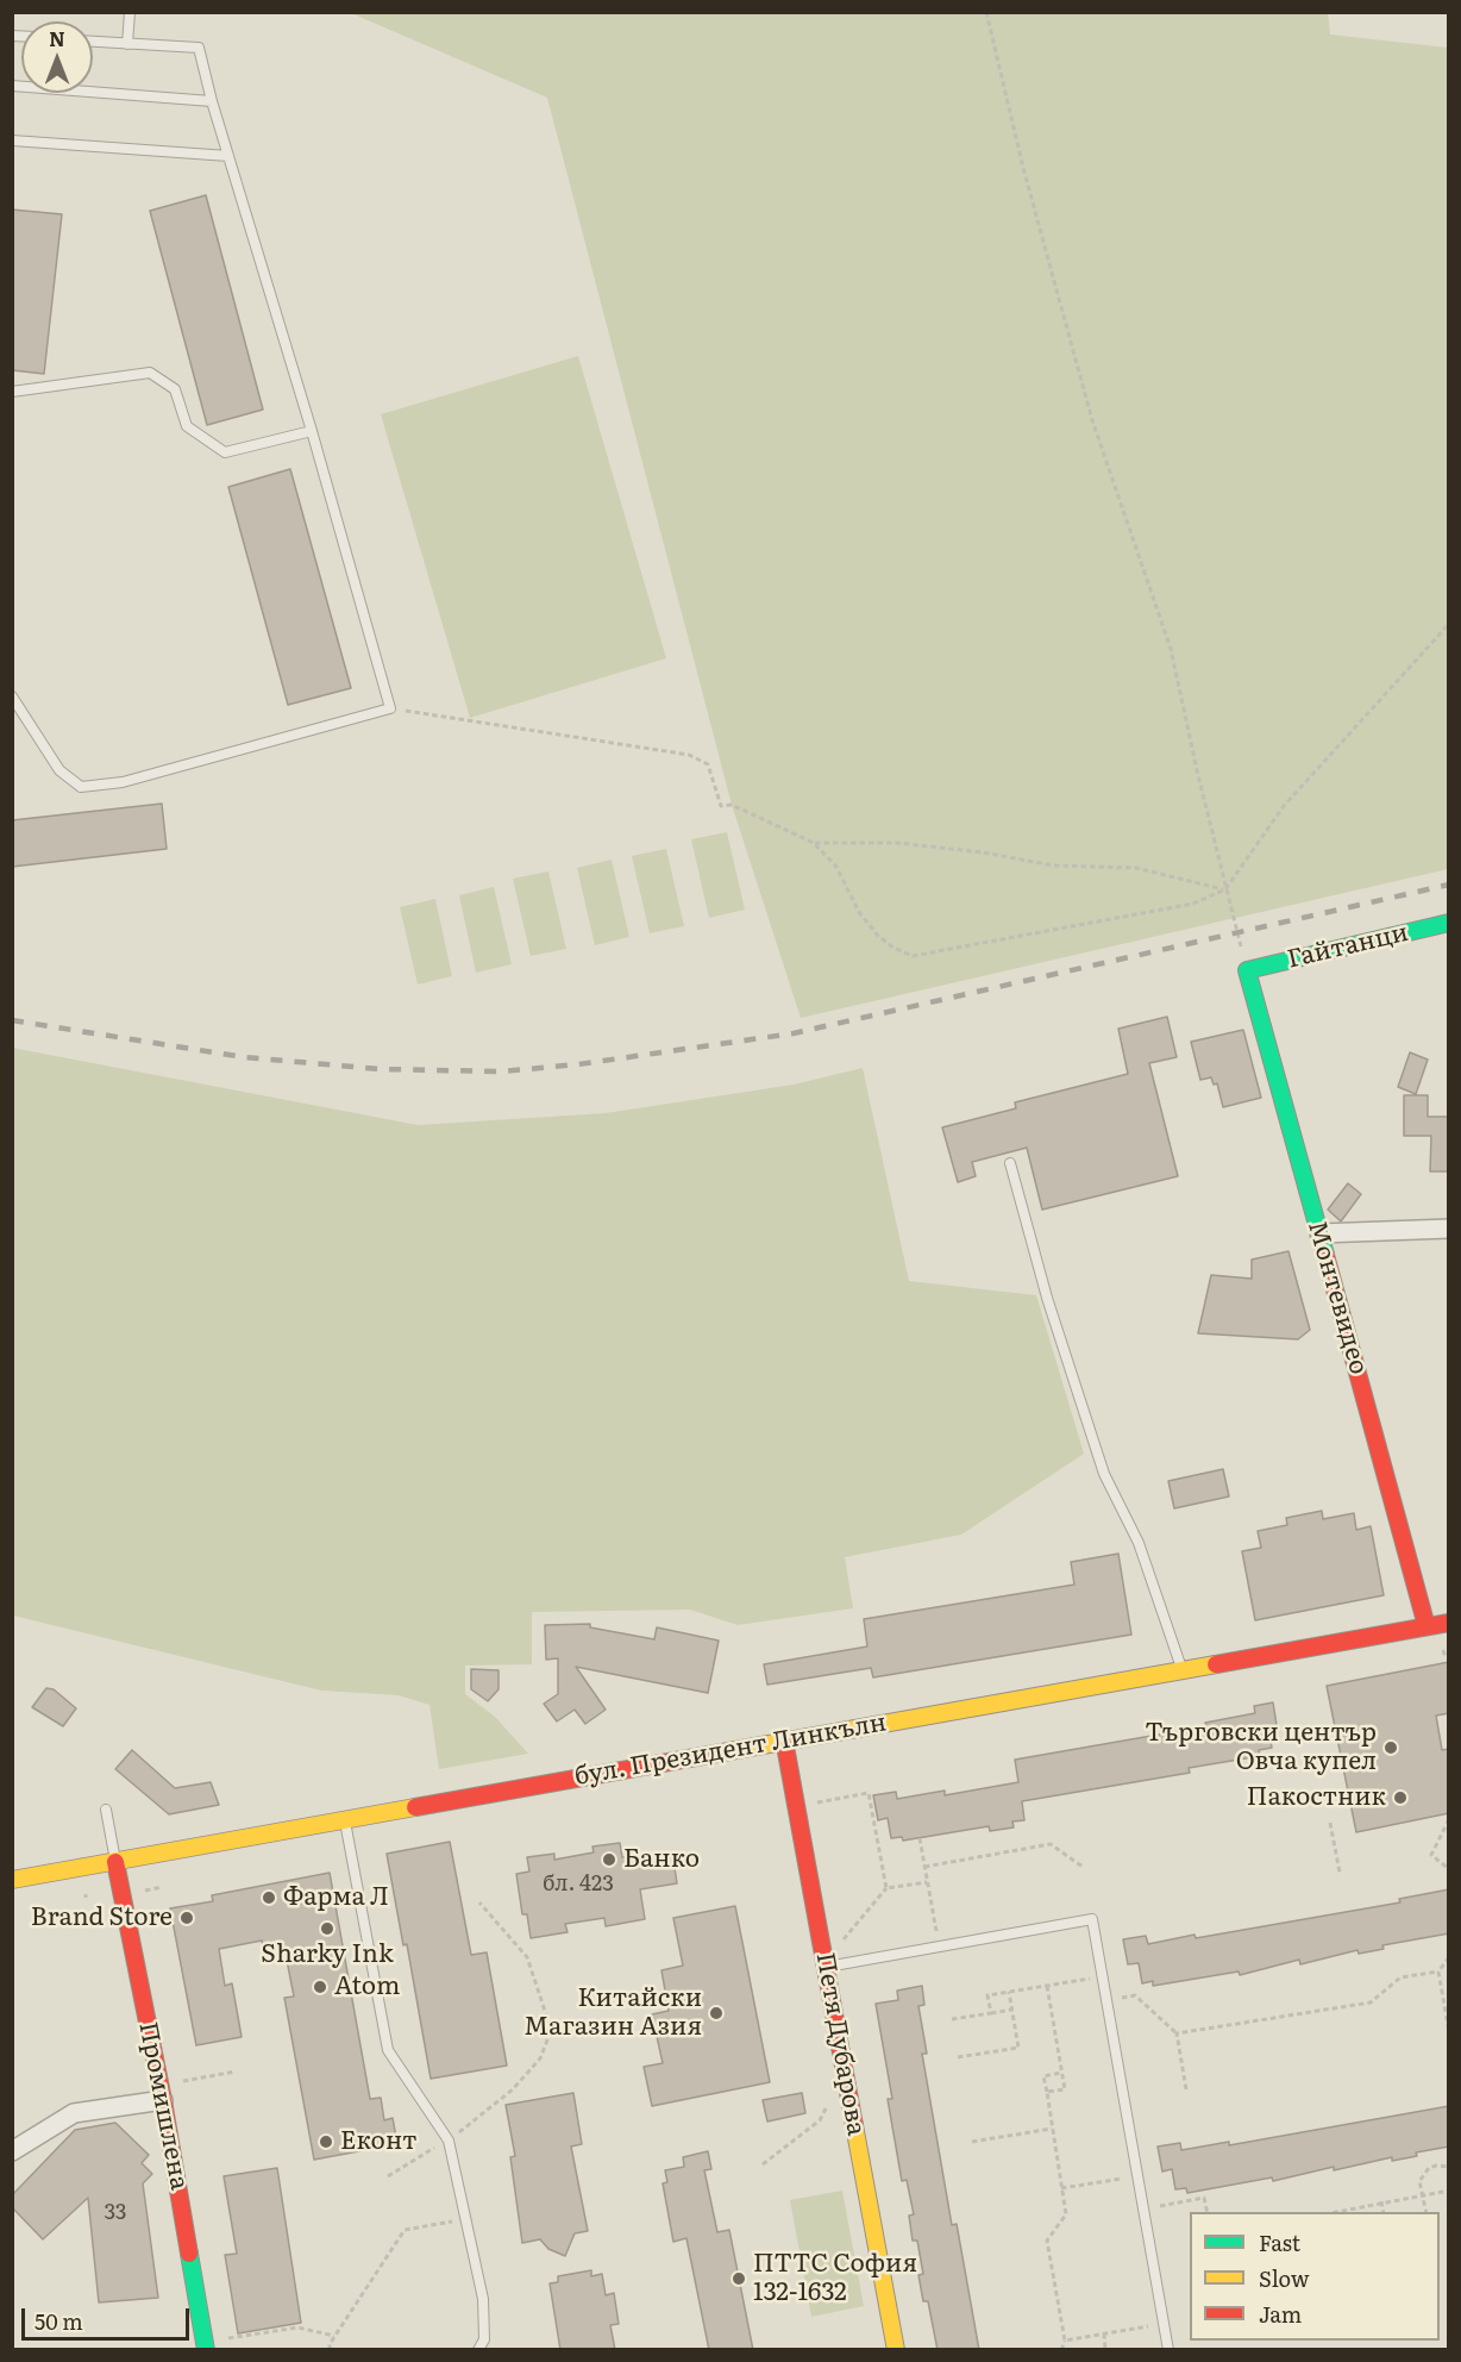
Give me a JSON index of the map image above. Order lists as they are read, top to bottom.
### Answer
{
  "streets": {
    "street": [
      "Гайтанци",
      "Монтевидео",
      "бул. Президент Линкълн",
      "Петя Дубарова",
      "Промишлена"
    ]
  },
  "crossings": [
    ["Гайтанци", "Монтевидео"],
    ["Монтевидео", "бул. Президент Линкълн"],
    ["бул. Президент Линкълн", "Петя Дубарова"],
    ["бул. Президент Линкълн", "Промишлена"]
  ],
  "places": [
    "Търговски център Овча купел",
    "Пакостник",
    "Банко",
    "Фарма Л",
    "Brand Store",
    "Sharky Ink",
    "Atom",
    "Китайски Магазин Азия",
    "Еконт",
    "ПТТС София 132-1632"
  ],
  "house_numbers": ["бл. 423", "33"],
  "legend": ["Fast", "Slow", "Jam"],
  "scale_bar": "50 m",
  "north": "top"
}
